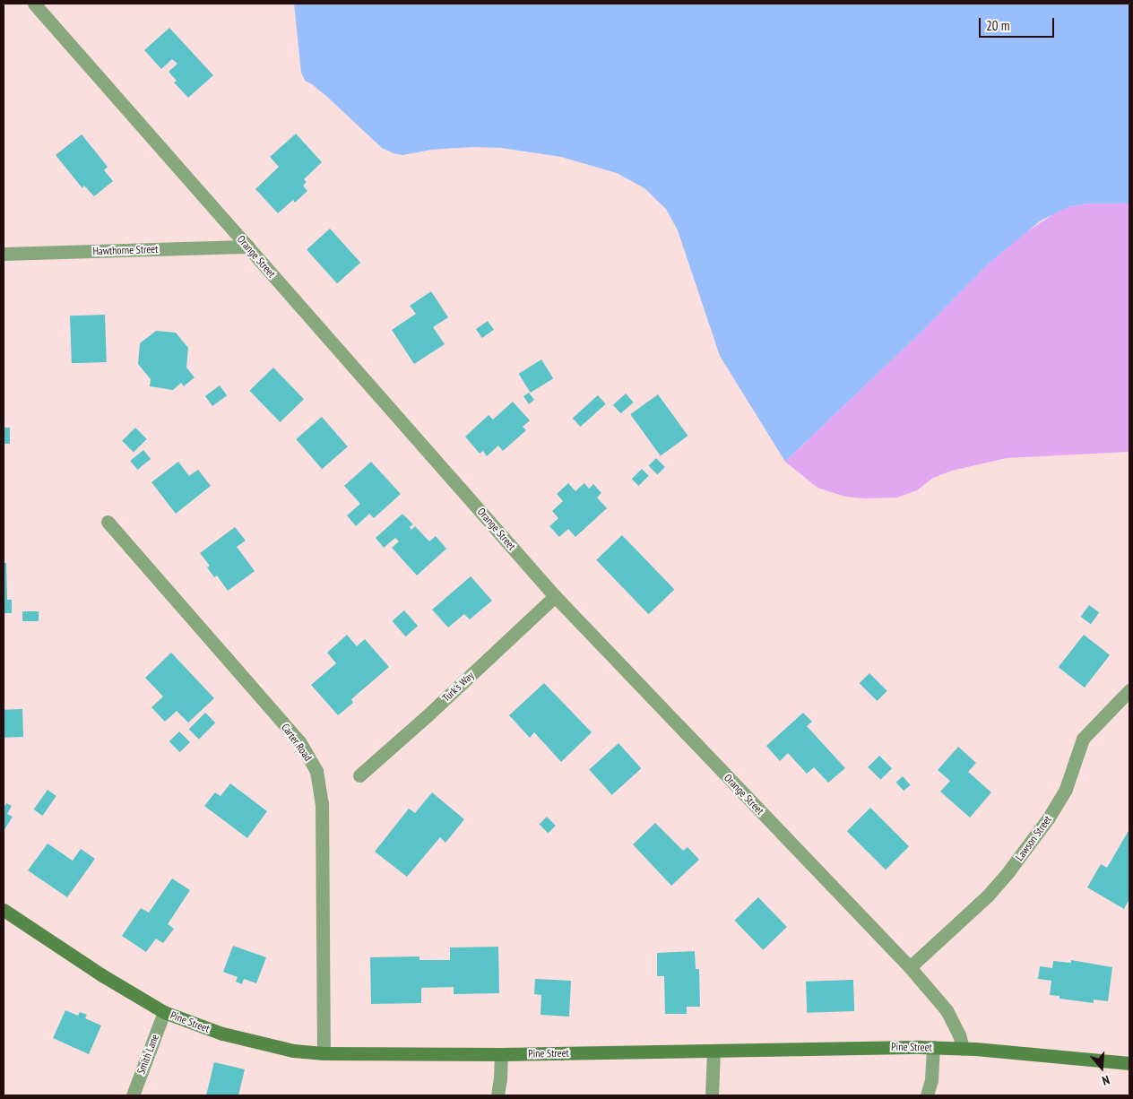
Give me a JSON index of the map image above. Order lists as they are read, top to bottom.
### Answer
{
  "streets": {
    "street": [
      "Hawthorne Street",
      "Orange Street",
      "Turk's Way",
      "Carter Road",
      "Lawson Street",
      "Pine Street",
      "Smith Lane"
    ]
  },
  "crossings": [
    ["Hawthorne Street", "Orange Street"],
    ["Orange Street", "Turk's Way"],
    ["Orange Street", "Lawson Street"],
    ["Orange Street", "Pine Street"],
    ["Carter Road", "Pine Street"],
    ["Pine Street", "Smith Lane"]
  ],
  "scale_bar": "20 m",
  "north": "bottom"
}
